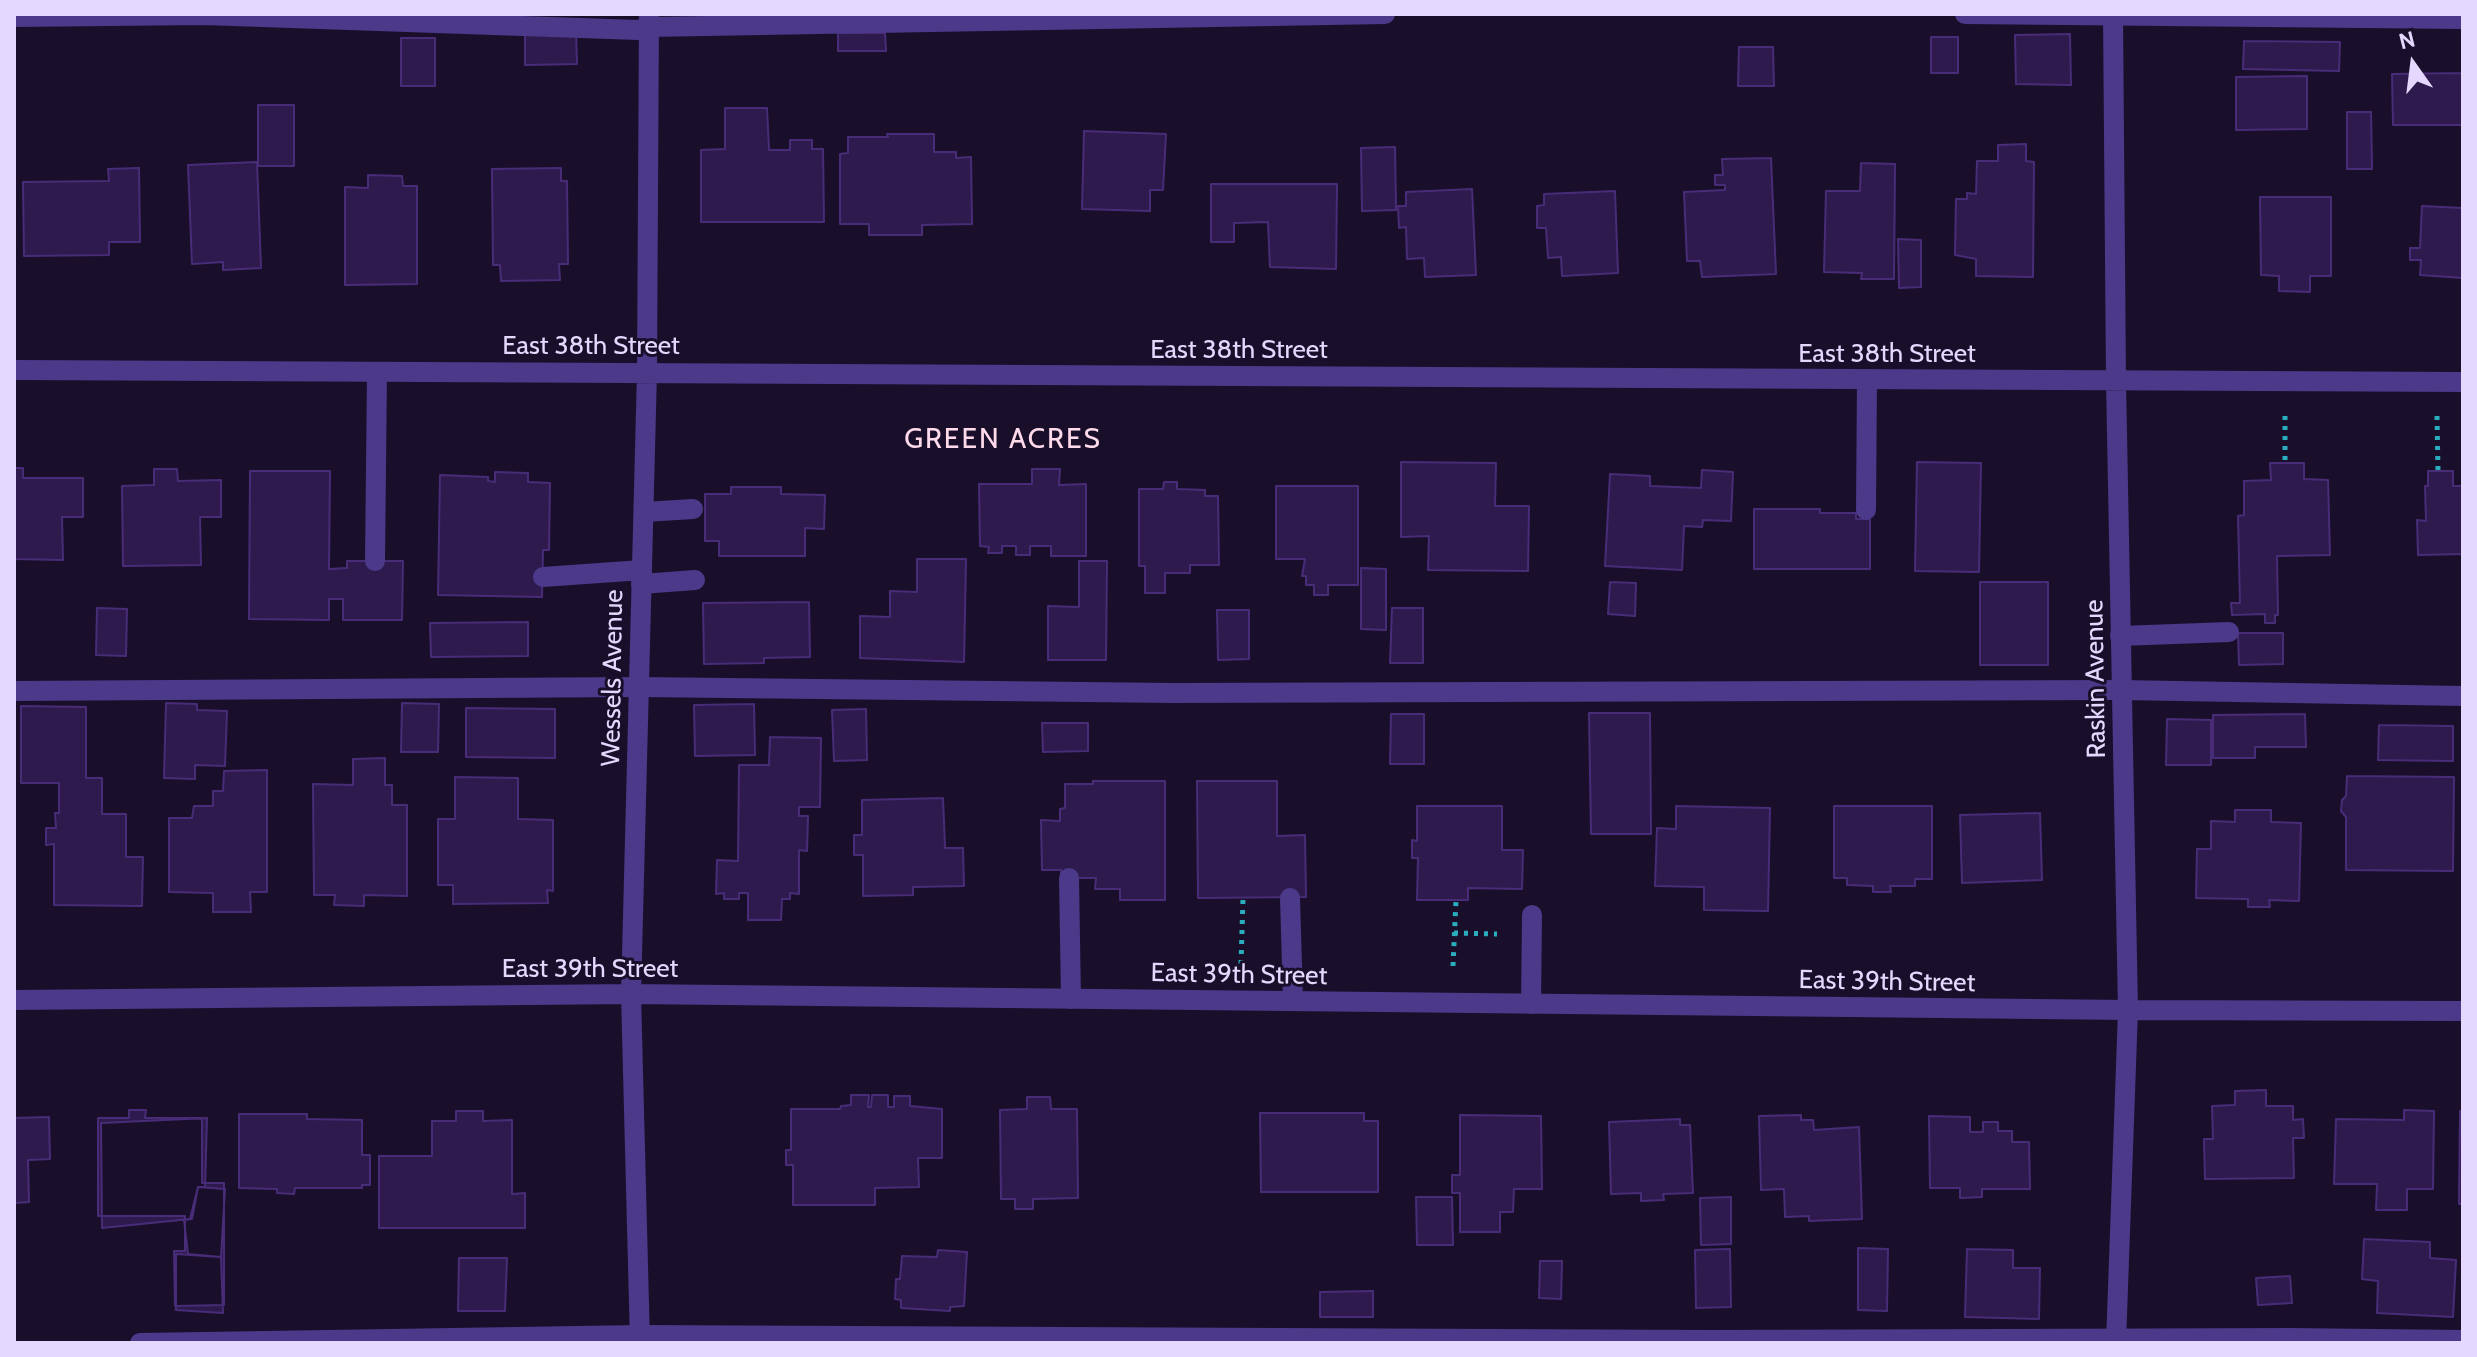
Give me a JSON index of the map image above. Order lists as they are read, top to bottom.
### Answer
{
  "streets": {
    "street": [
      "East 38th Street",
      "Wessels Avenue",
      "Raskin Avenue",
      "East 39th Street"
    ]
  },
  "crossings": [
    ["East 38th Street", "Wessels Avenue"],
    ["East 38th Street", "Raskin Avenue"],
    ["Wessels Avenue", "East 39th Street"],
    ["Raskin Avenue", "East 39th Street"]
  ],
  "districts": ["GREEN ACRES"],
  "north": "top"
}
